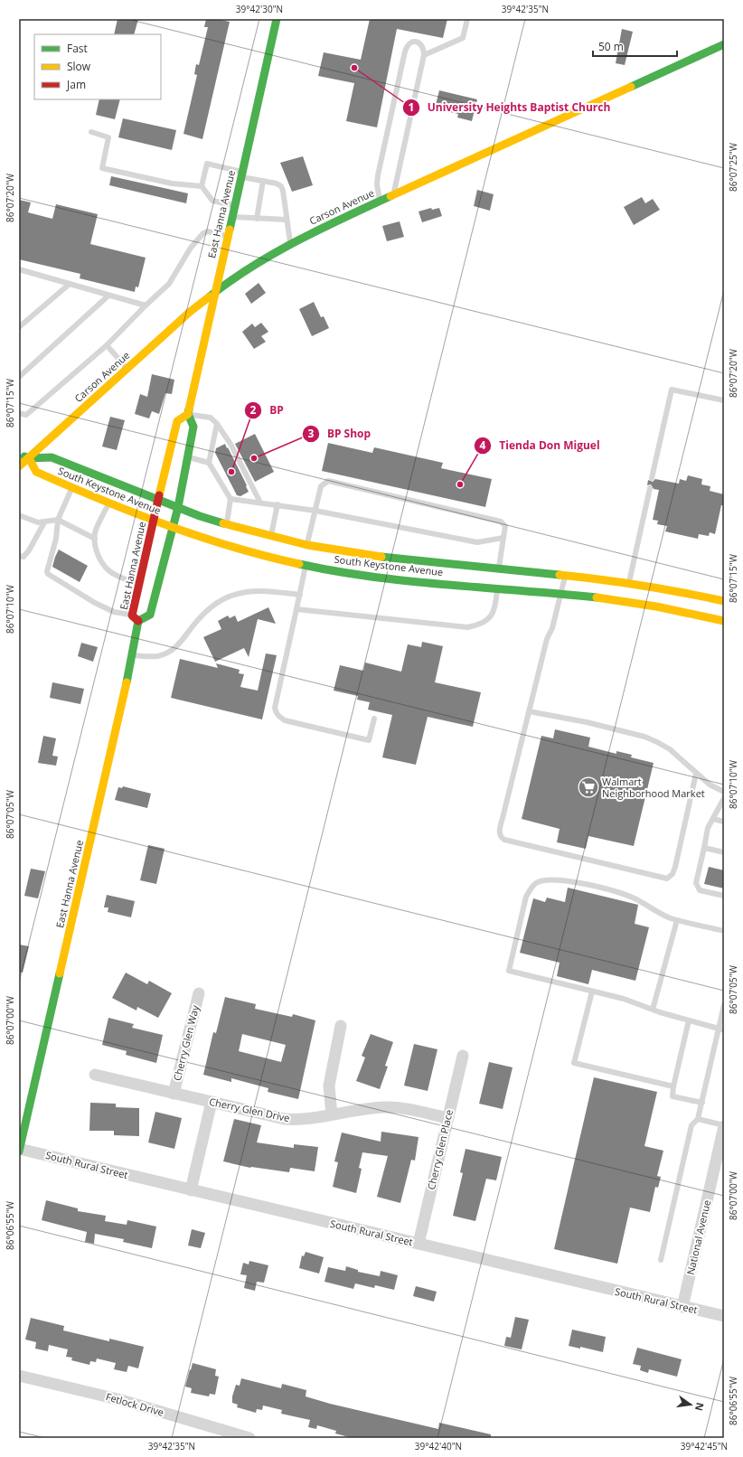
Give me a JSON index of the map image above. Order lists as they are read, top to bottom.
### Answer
{
  "streets": {
    "main road": ["Carson Avenue", "East Hanna Avenue", "South Keystone Avenue"],
    "street": [
      "Cherry Glen Way",
      "Cherry Glen Drive",
      "Cherry Glen Place",
      "South Rural Street",
      "National Avenue",
      "Fetlock Drive"
    ]
  },
  "crossings": [
    ["Carson Avenue", "East Hanna Avenue"],
    ["Carson Avenue", "South Keystone Avenue"],
    ["East Hanna Avenue", "South Keystone Avenue"],
    ["East Hanna Avenue", "South Rural Street"],
    ["Cherry Glen Way", "Cherry Glen Drive"],
    ["Cherry Glen Drive", "Cherry Glen Place"],
    ["Cherry Glen Place", "South Rural Street"],
    ["South Rural Street", "National Avenue"]
  ],
  "places": {
    "other": [
      "University Heights Baptist Church",
      "BP Shop",
      "BP",
      "Tienda Don Miguel"
    ],
    "supermarket": ["Walmart Neighborhood Market"]
  },
  "legend": ["Fast", "Slow", "Jam"],
  "scale_bar": "50 m",
  "north": "right",
  "coordinates": [
    "39°42'30\"N",
    "39°42'35\"N",
    "86°07'25\"W",
    "86°07'20\"W",
    "86°07'15\"W",
    "86°07'10\"W",
    "86°07'05\"W",
    "86°07'00\"W",
    "86°06'55\"W",
    "39°42'40\"N",
    "39°42'45\"N"
  ]
}
